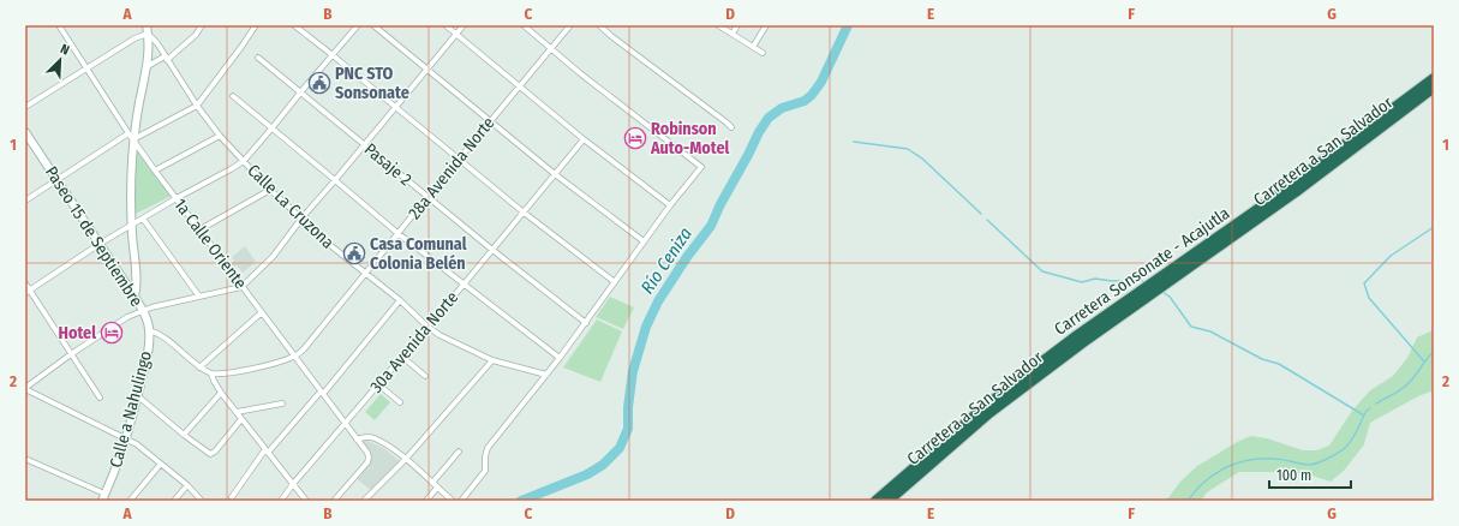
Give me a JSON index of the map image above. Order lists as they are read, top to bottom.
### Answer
{
  "streets": {
    "highway": ["Carretera a San Salvador", "Carretera Sonsonate - Acajutla"],
    "street": [
      "Pasaje 2",
      "28a Avenida Norte",
      "Calle La Cruzona",
      "Paseo 15 de Septiembre",
      "1a Calle Oriente",
      "30a Avenida Norte",
      "Calle a Nahulingo"
    ]
  },
  "crossings": [
    ["Pasaje 2", "28a Avenida Norte"],
    ["Pasaje 2", "30a Avenida Norte"],
    ["28a Avenida Norte", "Calle La Cruzona"],
    ["28a Avenida Norte", "1a Calle Oriente"],
    ["Calle La Cruzona", "30a Avenida Norte"],
    ["Paseo 15 de Septiembre", "Calle a Nahulingo"],
    ["1a Calle Oriente", "30a Avenida Norte"]
  ],
  "water": ["Río Ceniza"],
  "places": {
    "public building": ["PNC STO Sonsonate", "Casa Comunal Colonia Belén"],
    "hotel": ["Robinson Auto-Motel", "Hotel"]
  },
  "scale_bar": "100 m",
  "north": "top right",
  "grid": {
    "columns": [
      "A",
      "B",
      "C",
      "D",
      "E",
      "F",
      "G"
    ],
    "rows": ["1", "2"]
  }
}
